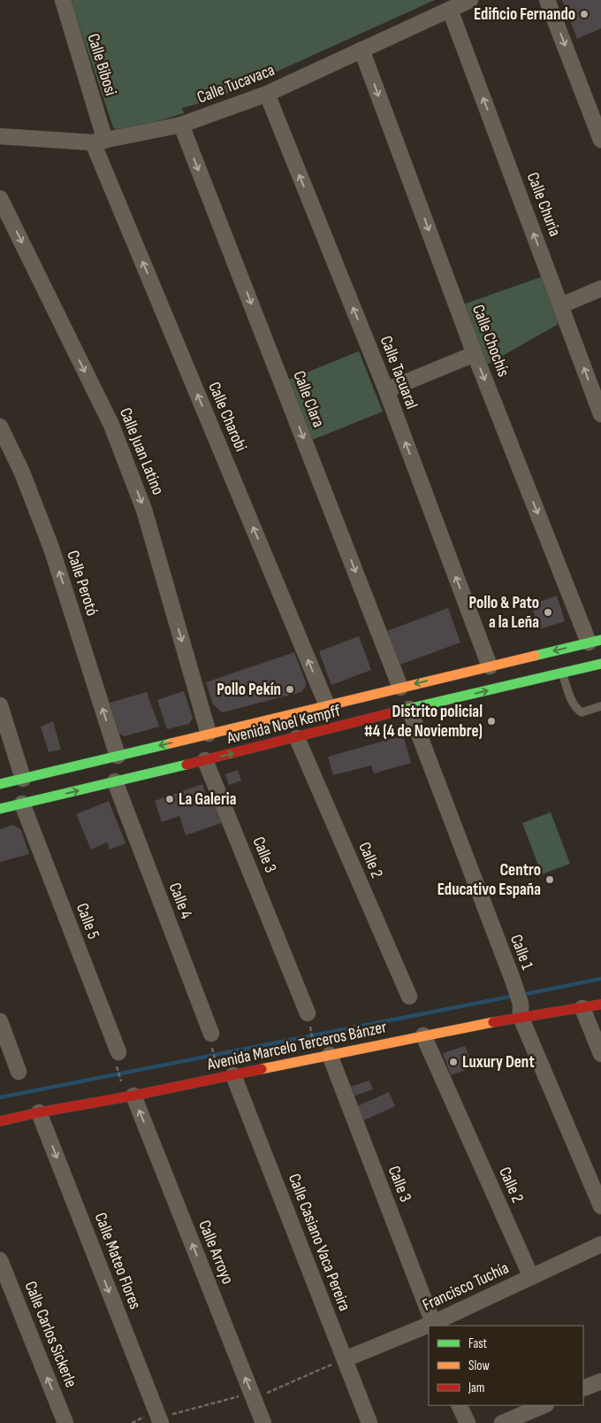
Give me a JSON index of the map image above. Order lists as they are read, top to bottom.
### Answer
{
  "streets": {
    "main road": ["Avenida Noel Kempff", "Avenida Marcelo Terceros Bánzer"],
    "street": [
      "Calle Bibosi",
      "Calle Tucavaca",
      "Calle Churia",
      "Calle Chochís",
      "Calle Tacuaral",
      "Calle Clara",
      "Calle Charobi",
      "Calle Juan Latino",
      "Calle Perotó",
      "Calle 3",
      "Calle 2",
      "Calle 4",
      "Calle 5",
      "Calle 1",
      "Calle Casiano Vaca Pereira",
      "Calle Arroyo",
      "Calle Mateo Flores",
      "Francisco Tuchía",
      "Calle Carlos Sickerle"
    ]
  },
  "crossings": [
    ["Calle Bibosi", "Calle Tucavaca"],
    ["Calle Bibosi", "Calle Charobi"],
    ["Calle Tucavaca", "Calle Churia"],
    ["Calle Tucavaca", "Calle Chochís"],
    ["Calle Tucavaca", "Calle Tacuaral"],
    ["Calle Tucavaca", "Calle Clara"],
    ["Calle Tucavaca", "Calle Charobi"],
    ["Calle Chochís", "Avenida Noel Kempff"],
    ["Calle Tacuaral", "Avenida Noel Kempff"],
    ["Calle Clara", "Avenida Noel Kempff"],
    ["Calle Charobi", "Avenida Noel Kempff"],
    ["Calle Juan Latino", "Avenida Noel Kempff"],
    ["Calle Perotó", "Avenida Noel Kempff"],
    ["Avenida Noel Kempff", "Calle 3"],
    ["Avenida Noel Kempff", "Calle 2"],
    ["Avenida Noel Kempff", "Calle 4"],
    ["Avenida Noel Kempff", "Calle 5"],
    ["Avenida Noel Kempff", "Calle 1"],
    ["Calle 3", "Avenida Marcelo Terceros Bánzer"],
    ["Calle 3", "Francisco Tuchía"],
    ["Calle 2", "Avenida Marcelo Terceros Bánzer"],
    ["Calle 2", "Francisco Tuchía"],
    ["Calle 1", "Avenida Marcelo Terceros Bánzer"],
    ["Avenida Marcelo Terceros Bánzer", "Calle Casiano Vaca Pereira"],
    ["Avenida Marcelo Terceros Bánzer", "Calle Arroyo"],
    ["Avenida Marcelo Terceros Bánzer", "Calle Mateo Flores"],
    ["Calle Casiano Vaca Pereira", "Francisco Tuchía"]
  ],
  "one_way": [
    "Calle Chochís",
    "Calle Tacuaral",
    "Calle Clara",
    "Calle Charobi",
    "Calle Juan Latino",
    "Calle Perotó",
    "Calle Arroyo",
    "Calle Mateo Flores",
    "Calle Carlos Sickerle"
  ],
  "places": [
    "Edificio Fernando",
    "Pollo & Pato a la Leña",
    "Pollo Pekín",
    "Distrito policial #4 (4 de Noviembre)",
    "La Galeria",
    "Centro Educativo España",
    "Luxury Dent"
  ],
  "legend": ["Fast", "Slow", "Jam"]
}
